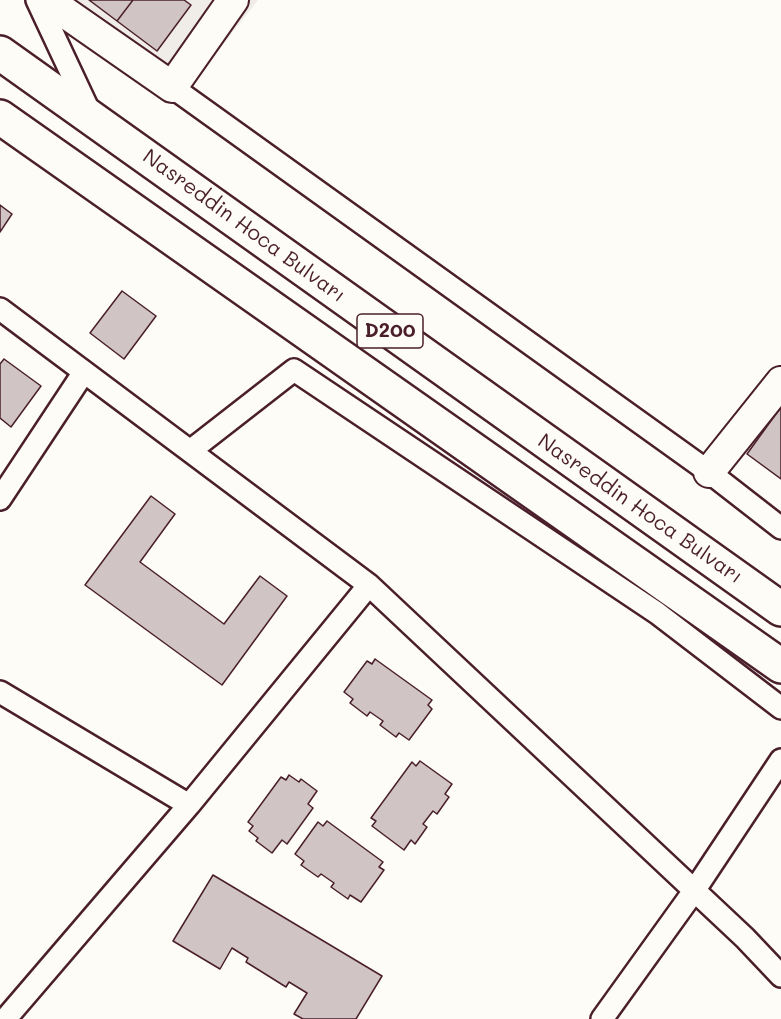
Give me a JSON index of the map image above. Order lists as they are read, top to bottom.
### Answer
{
  "streets": {
    "highway": ["Nasreddin Hoca Bulvarı", "D200"]
  }
}
